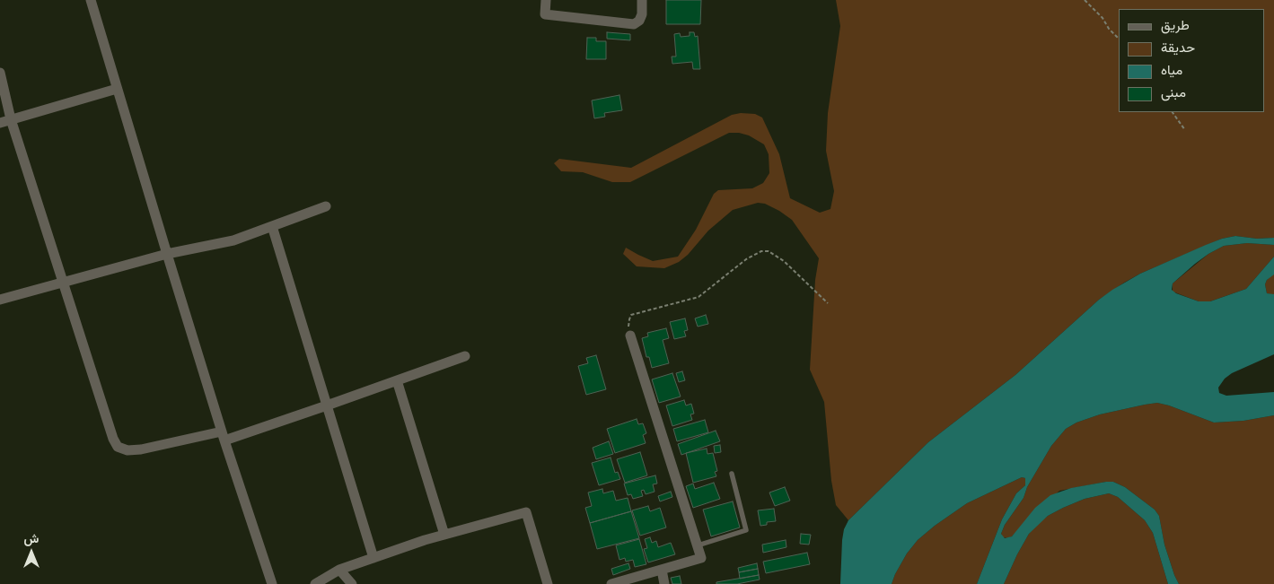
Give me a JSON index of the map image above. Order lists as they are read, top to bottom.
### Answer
{
  "legend": [
    "طريق",
    "حديقة",
    "مياه",
    "مبنى"
  ],
  "north": "top"
}
